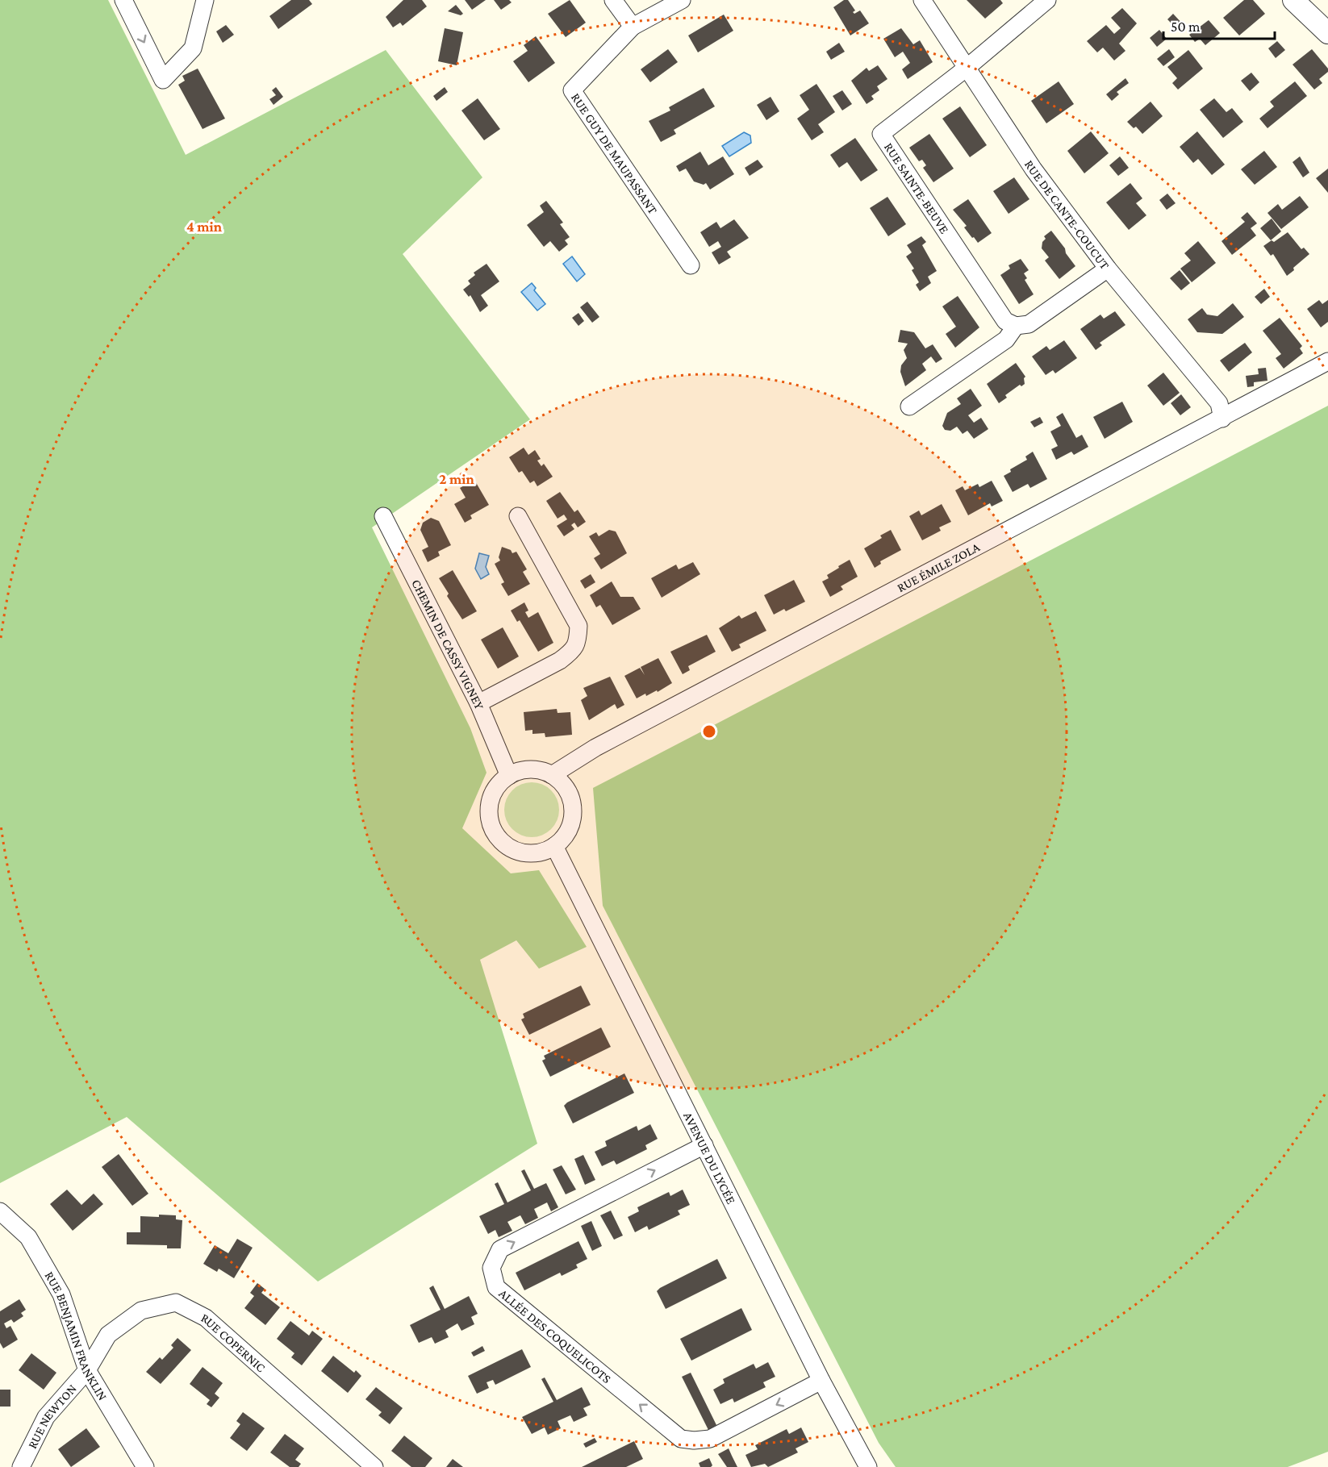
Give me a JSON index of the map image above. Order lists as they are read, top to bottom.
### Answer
{
  "streets": {
    "street": [
      "RUE GUY DE MAUPASSANT",
      "RUE SAINTE-BEUVE",
      "RUE DE CANTE-COUCUT",
      "RUE ÉMILE ZOLA",
      "CHEMIN DE CASSY VIGNEY",
      "AVENUE DU LYCÉE",
      "ALLÉE DES COQUELICOTS",
      "RUE BENJAMIN FRANKLIN",
      "RUE COPERNIC",
      "RUE NEWTON"
    ]
  },
  "crossings": [
    ["RUE SAINTE-BEUVE", "RUE DE CANTE-COUCUT"],
    ["RUE DE CANTE-COUCUT", "RUE ÉMILE ZOLA"],
    ["RUE ÉMILE ZOLA", "CHEMIN DE CASSY VIGNEY"],
    ["RUE ÉMILE ZOLA", "AVENUE DU LYCÉE"],
    ["CHEMIN DE CASSY VIGNEY", "AVENUE DU LYCÉE"],
    ["AVENUE DU LYCÉE", "ALLÉE DES COQUELICOTS"],
    ["RUE BENJAMIN FRANKLIN", "RUE COPERNIC"],
    ["RUE BENJAMIN FRANKLIN", "RUE NEWTON"],
    ["RUE COPERNIC", "RUE NEWTON"]
  ],
  "scale_bar": "50 m",
  "rings": ["4 min", "2 min"]
}
